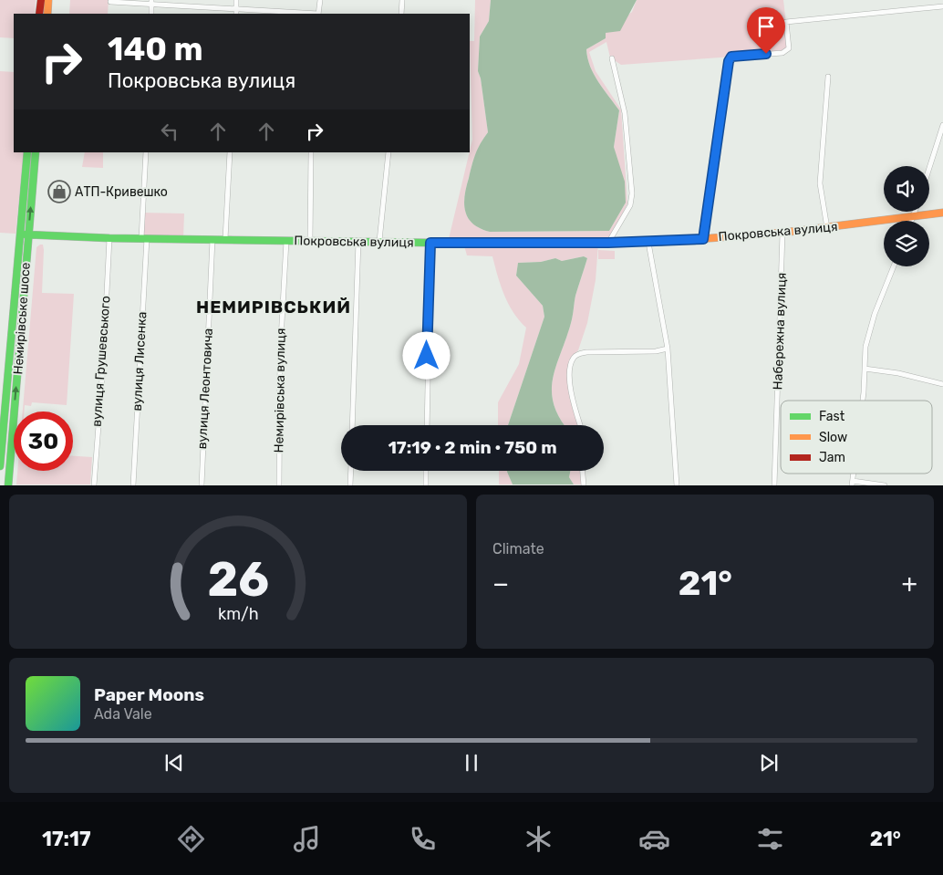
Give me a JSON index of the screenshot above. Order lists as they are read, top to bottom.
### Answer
{
  "streets": {
    "street": [
      "Покровська вулиця",
      "Немирівське шосе",
      "Набережна вулиця",
      "вулиця Грушевського",
      "вулиця Лисенка",
      "вулиця Леонтовича",
      "Немирівська вулиця"
    ]
  },
  "crossings": [
    ["Покровська вулиця", "Немирівське шосе"],
    ["Покровська вулиця", "Набережна вулиця"],
    ["Покровська вулиця", "вулиця Грушевського"],
    ["Покровська вулиця", "вулиця Лисенка"],
    ["Покровська вулиця", "вулиця Леонтовича"],
    ["Покровська вулиця", "Немирівська вулиця"]
  ],
  "districts": ["НЕМИРІВСЬКИЙ"],
  "places": {
    "shop": ["АТП-Кривешко"]
  },
  "legend": ["Fast", "Slow", "Jam"],
  "page": {
    "turn": ["140 m", "Покровська вулиця"],
    "limit": "30",
    "trip": "17:19 · 2 min · 750 m",
    "tile": "Climate",
    "heat": ["−", "21°", "+"],
    "song": ["Paper Moons", "Ada Vale"],
    "tabs": ["17:17", "21°"],
    "gauge": ["26", "km/h"]
  }
}
